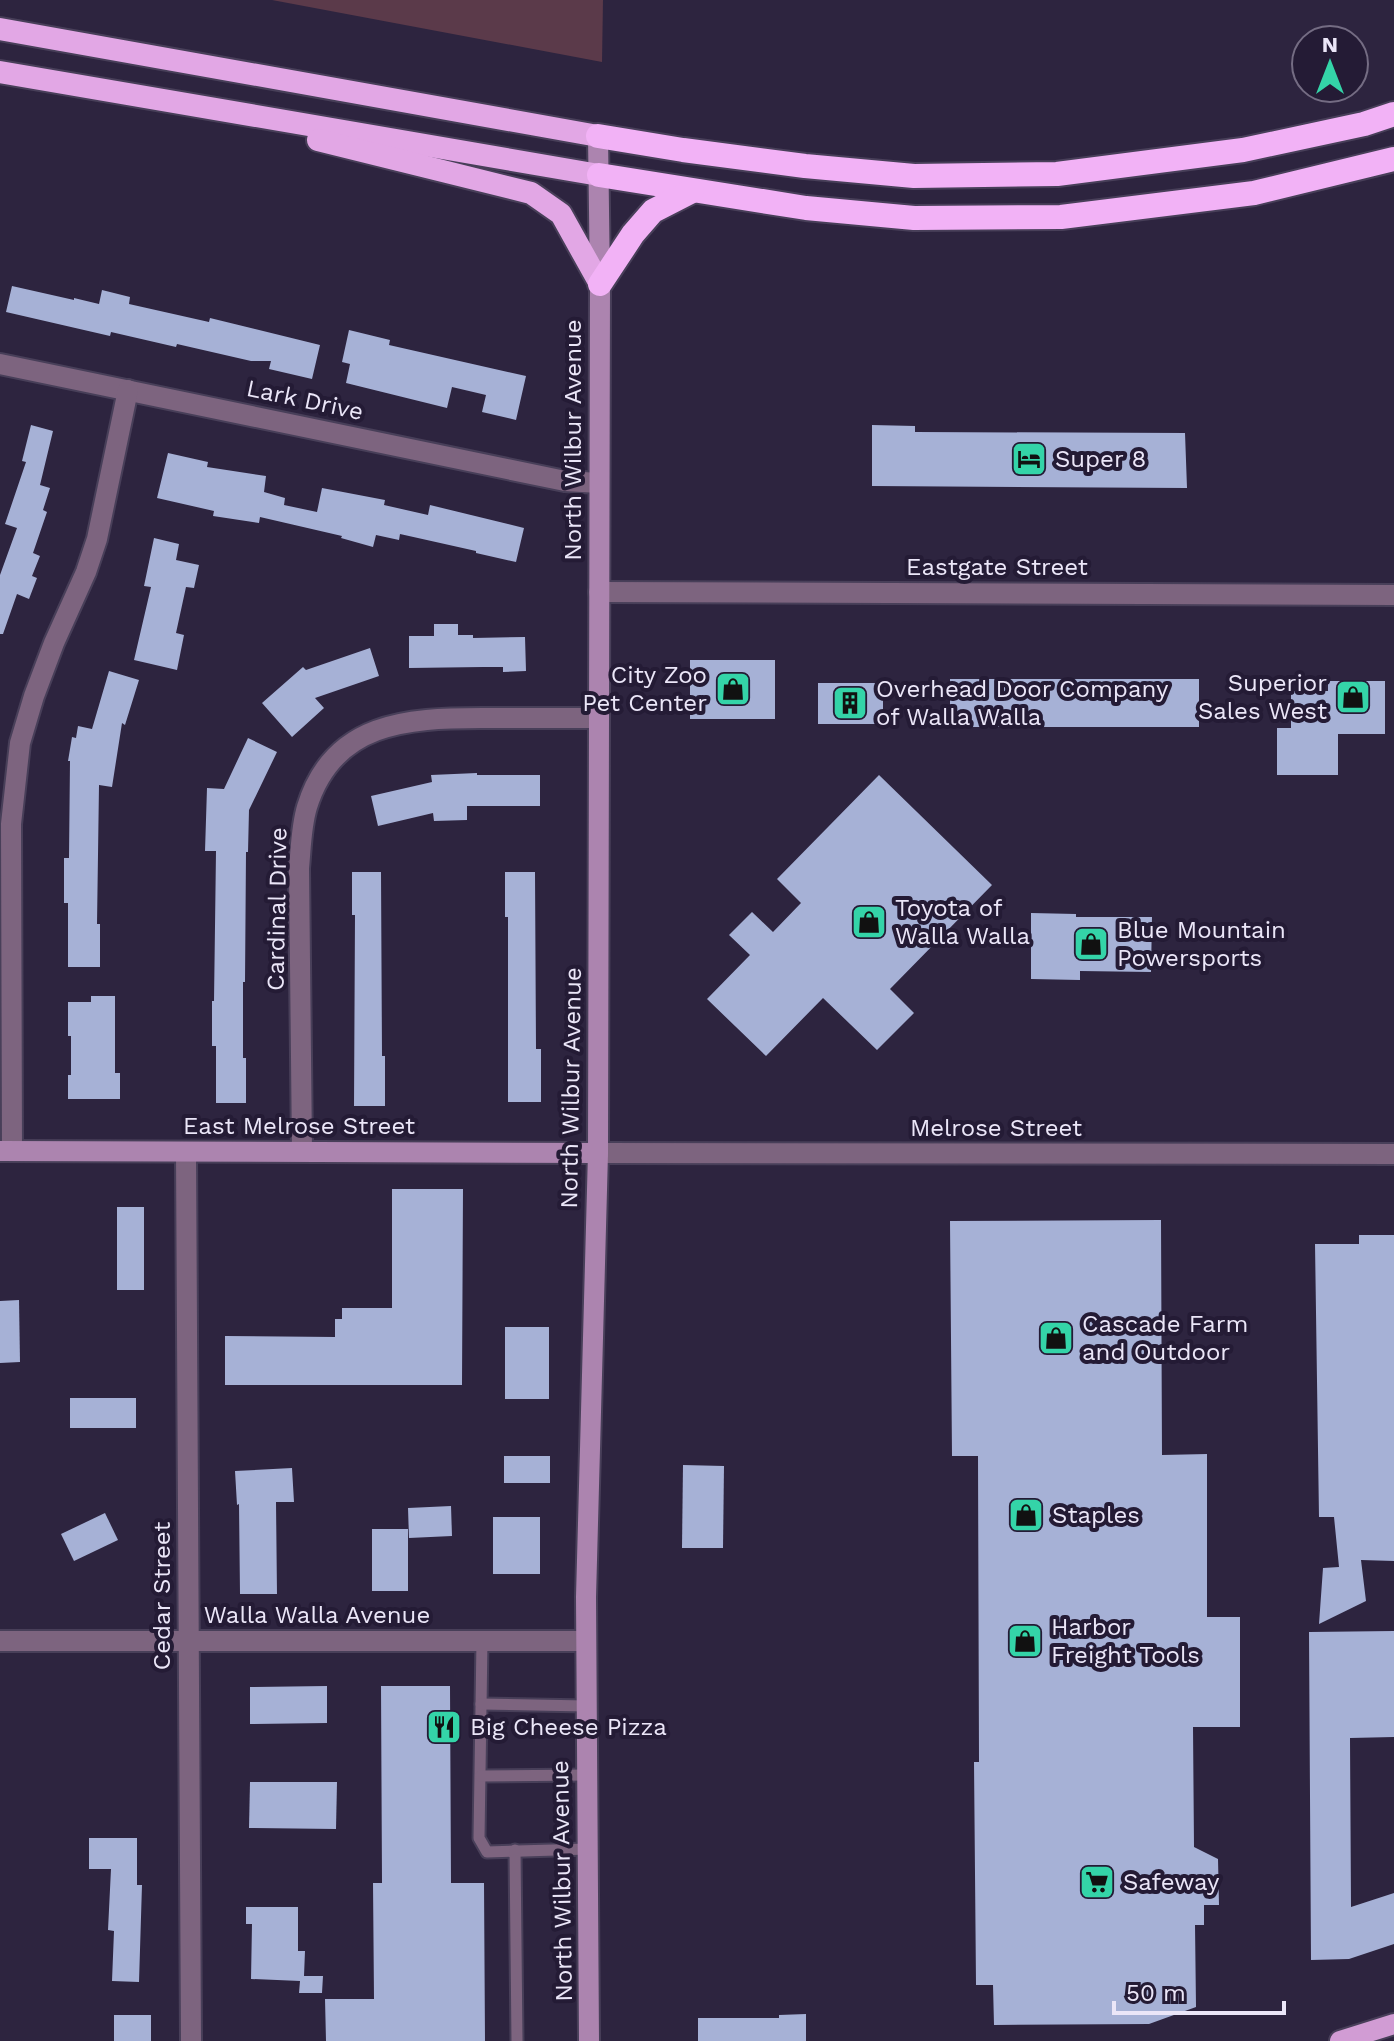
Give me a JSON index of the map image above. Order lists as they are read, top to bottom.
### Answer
{
  "streets": {
    "main road": ["North Wilbur Avenue", "East Melrose Street"],
    "street": [
      "Lark Drive",
      "Eastgate Street",
      "Cardinal Drive",
      "Melrose Street",
      "Cedar Street",
      "Walla Walla Avenue"
    ]
  },
  "crossings": [
    ["Lark Drive", "North Wilbur Avenue"],
    ["North Wilbur Avenue", "Eastgate Street"],
    ["North Wilbur Avenue", "Cardinal Drive"],
    ["North Wilbur Avenue", "East Melrose Street"],
    ["North Wilbur Avenue", "Melrose Street"],
    ["North Wilbur Avenue", "Walla Walla Avenue"],
    ["Cardinal Drive", "East Melrose Street"],
    ["East Melrose Street", "Melrose Street"],
    ["East Melrose Street", "Cedar Street"],
    ["Cedar Street", "Walla Walla Avenue"]
  ],
  "places": {
    "hotel": ["Super 8"],
    "shop": [
      "City Zoo Pet Center",
      "Superior Sales West",
      "Toyota of Walla Walla",
      "Blue Mountain Powersports",
      "Cascade Farm and Outdoor",
      "Staples",
      "Harbor Freight Tools"
    ],
    "building": ["Overhead Door Company of Walla Walla"],
    "restaurant": ["Big Cheese Pizza"],
    "supermarket": ["Safeway"]
  },
  "scale_bar": "50 m",
  "north": "top"
}
